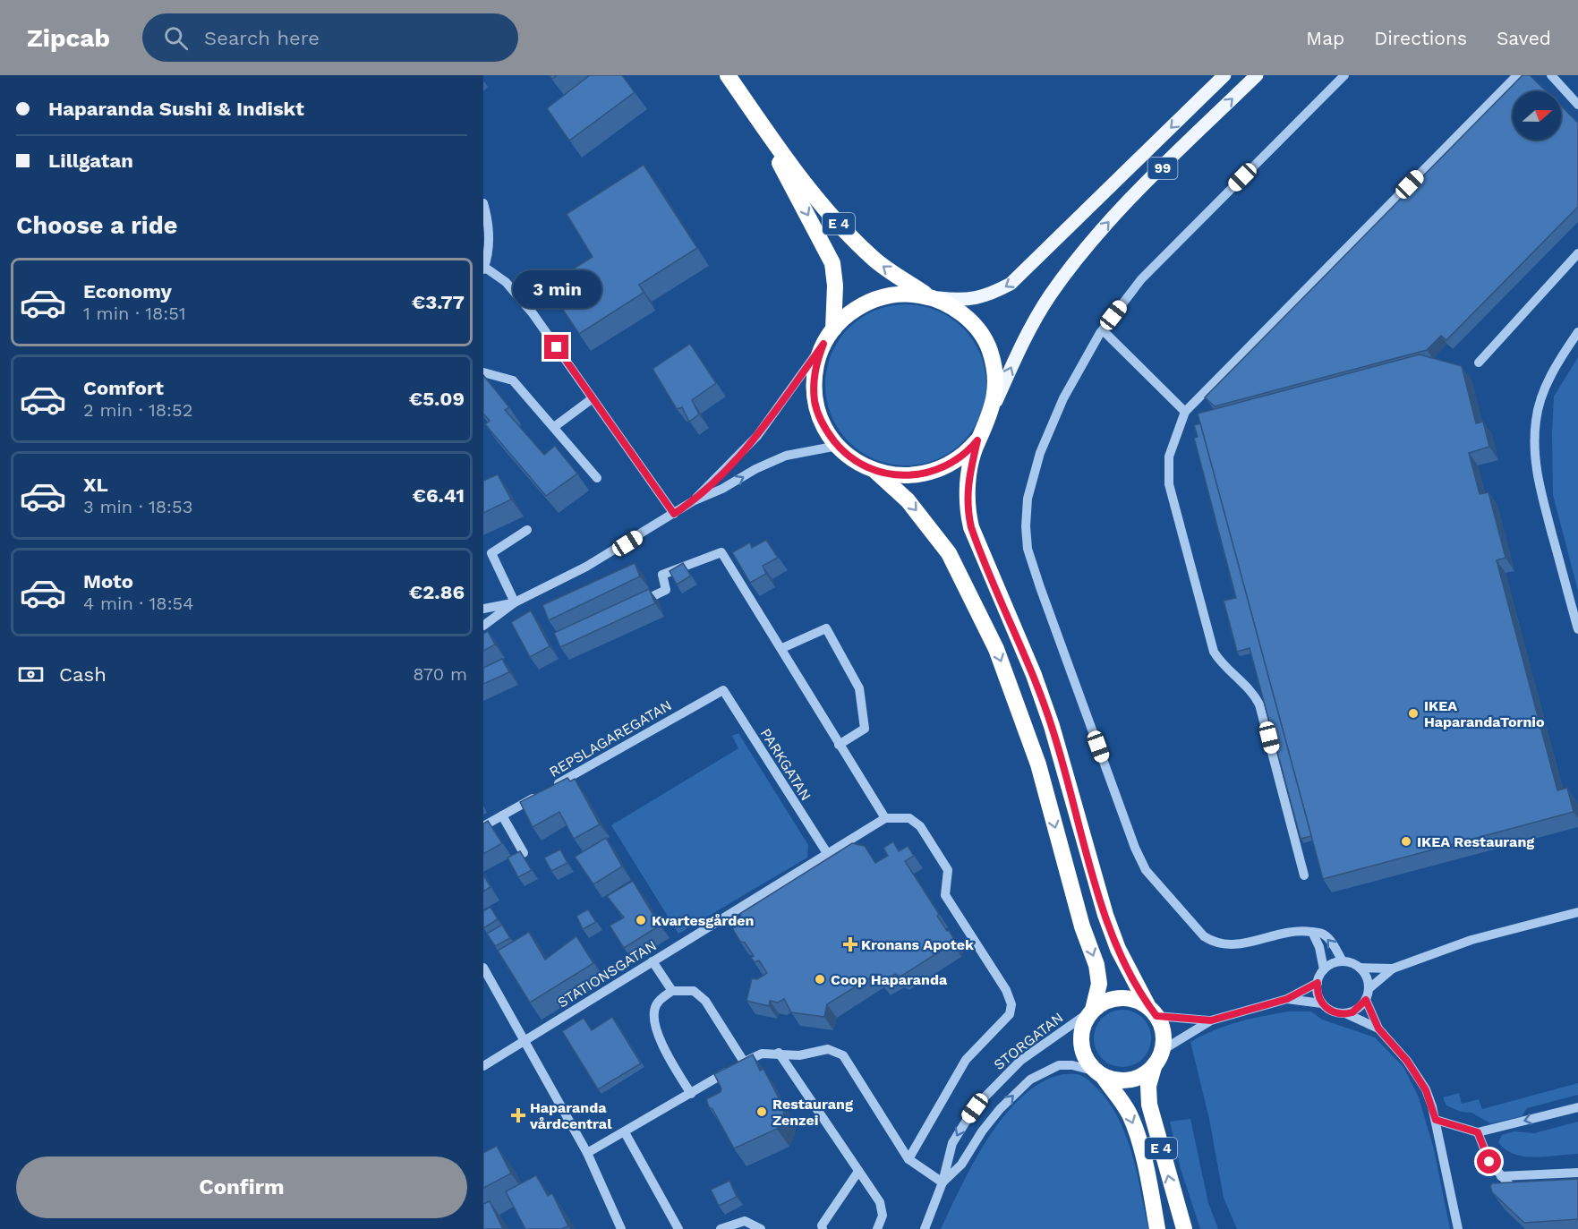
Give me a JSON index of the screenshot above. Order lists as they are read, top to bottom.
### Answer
{
  "streets": {
    "highway": ["E 4"],
    "main road": ["99"],
    "street": [
      "REPSLAGAREGATAN",
      "PARKGATAN",
      "STATIONSGATAN",
      "STORGATAN"
    ]
  },
  "crossings": [
    ["99", "E 4"],
    ["E 4", "STORGATAN"],
    ["REPSLAGAREGATAN", "PARKGATAN"],
    ["PARKGATAN", "STATIONSGATAN"]
  ],
  "places": {
    "other": [
      "IKEA HaparandaTornio",
      "IKEA Restaurang",
      "Kvartesgården",
      "Coop Haparanda",
      "Restaurang Zenzei"
    ],
    "health": ["Kronans Apotek", "Haparanda vårdcentral"]
  },
  "north": "right",
  "page": {
    "header": "Zipcab",
    "search": "Search here",
    "nav": ["Map", "Directions", "Saved"],
    "banner": ["Haparanda Sushi & Indiskt", "Lillgatan"],
    "heading": "Choose a ride",
    "list": [
      {
        "name": "Economy",
        "note": "1 min · 18:51",
        "value": "€3.77"
      },
      {
        "name": "Comfort",
        "note": "2 min · 18:52",
        "value": "€5.09"
      },
      {
        "name": "XL",
        "note": "3 min · 18:53",
        "value": "€6.41"
      },
      {
        "name": "Moto",
        "note": "4 min · 18:54",
        "value": "€2.86"
      }
    ],
    "bubble": "3 min",
    "pay": ["Cash", "870 m"],
    "buttons": "Confirm"
  }
}
